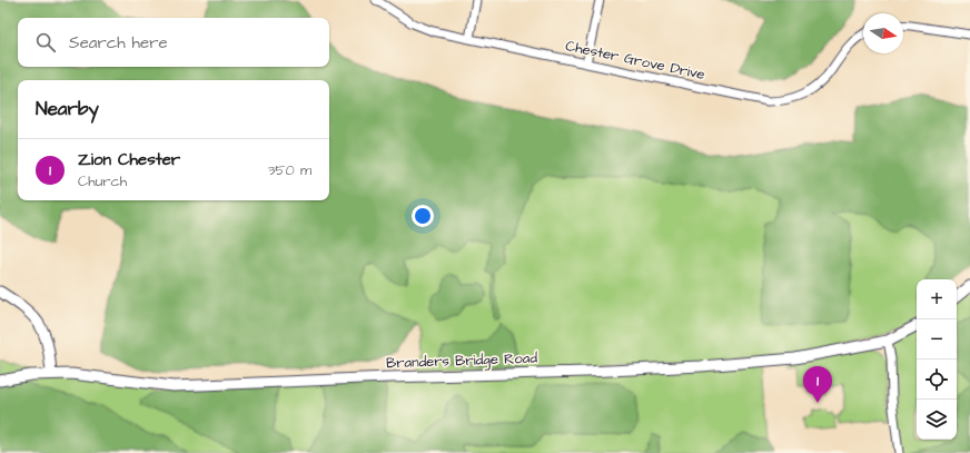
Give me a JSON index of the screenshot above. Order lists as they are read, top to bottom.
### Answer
{
  "streets": {
    "street": ["Chester Grove Drive", "Branders Bridge Road"]
  },
  "north": "right",
  "page": {
    "search": "Search here",
    "heading": "Nearby",
    "list": [
      {
        "mark": "1",
        "name": "Zion Chester",
        "note": "Church",
        "value": "350 m"
      }
    ],
    "map_buttons": ["+", "−"],
    "pins": "1"
  }
}
